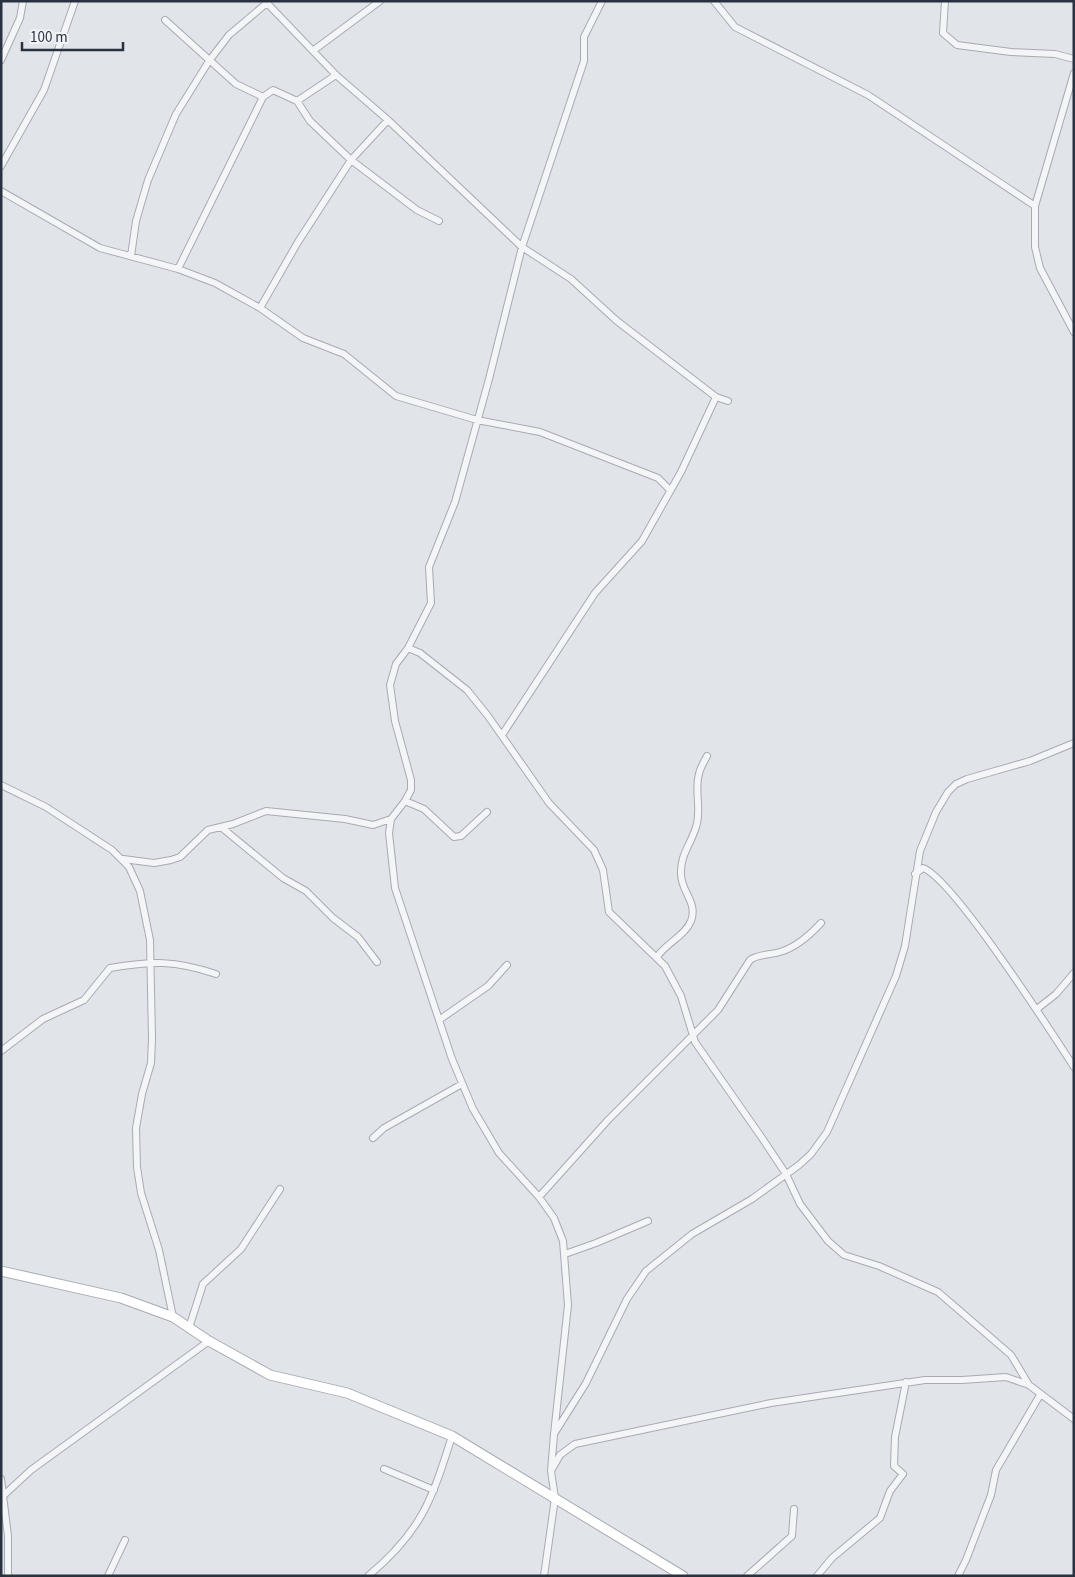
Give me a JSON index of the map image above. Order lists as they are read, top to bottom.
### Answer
{
  "scale_bar": "100 m"
}
